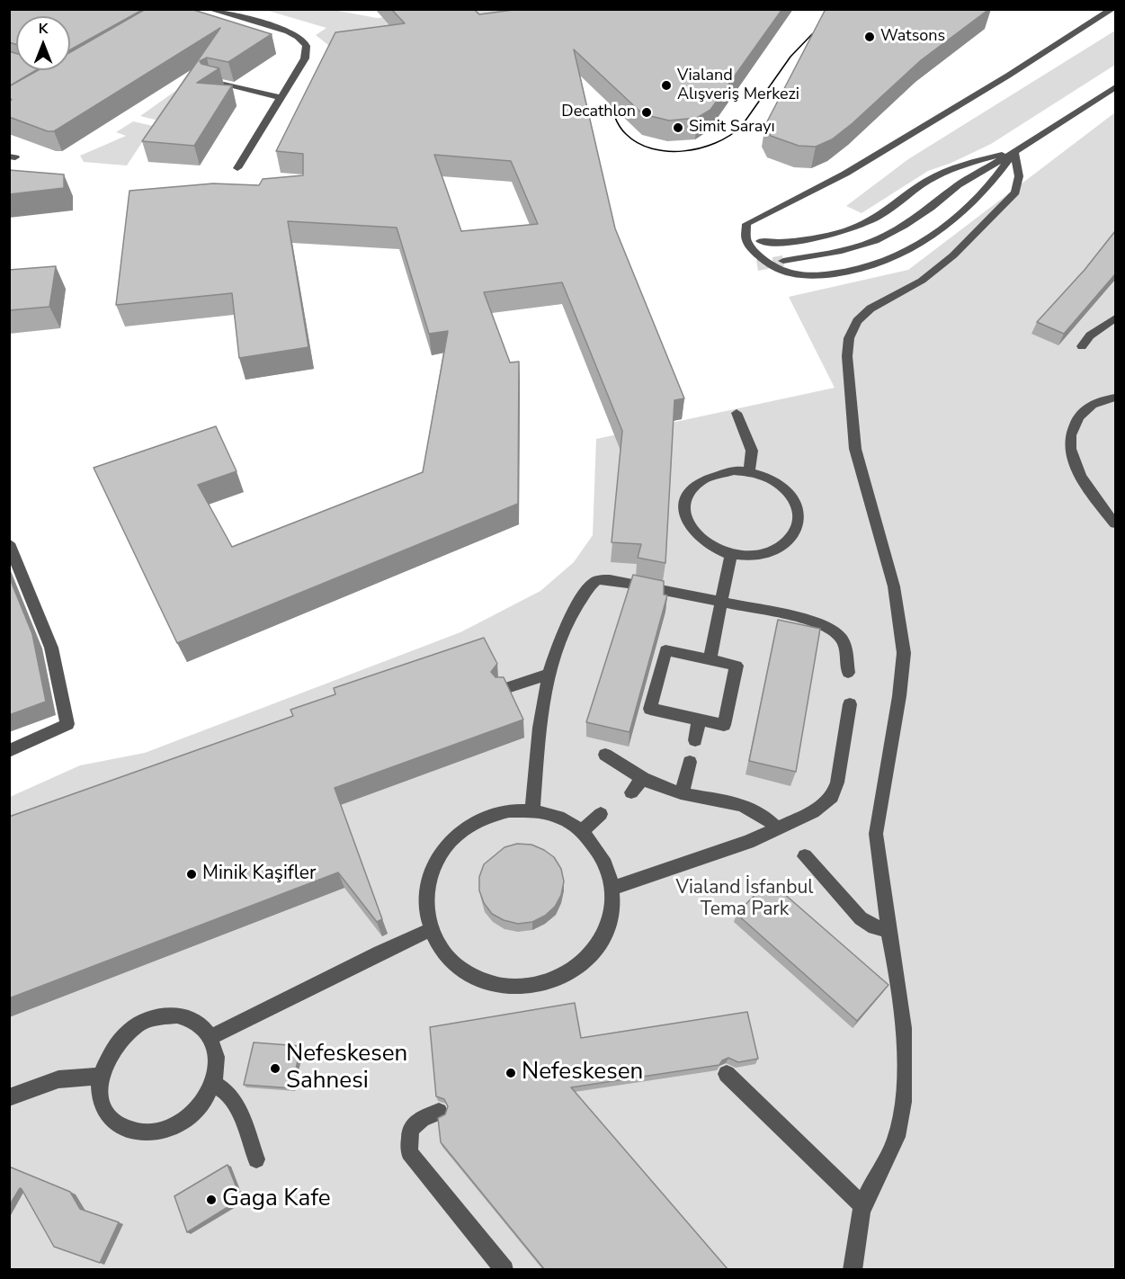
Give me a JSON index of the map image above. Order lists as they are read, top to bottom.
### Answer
{
  "parks": ["Vialand İsfanbul Tema Park"],
  "places": [
    "Watsons",
    "Vialand Alışveriş Merkezi",
    "Decathlon",
    "Simit Sarayı",
    "Minik Kaşifler",
    "Nefeskesen Sahnesi",
    "Nefeskesen",
    "Gaga Kafe"
  ],
  "north": "top"
}
